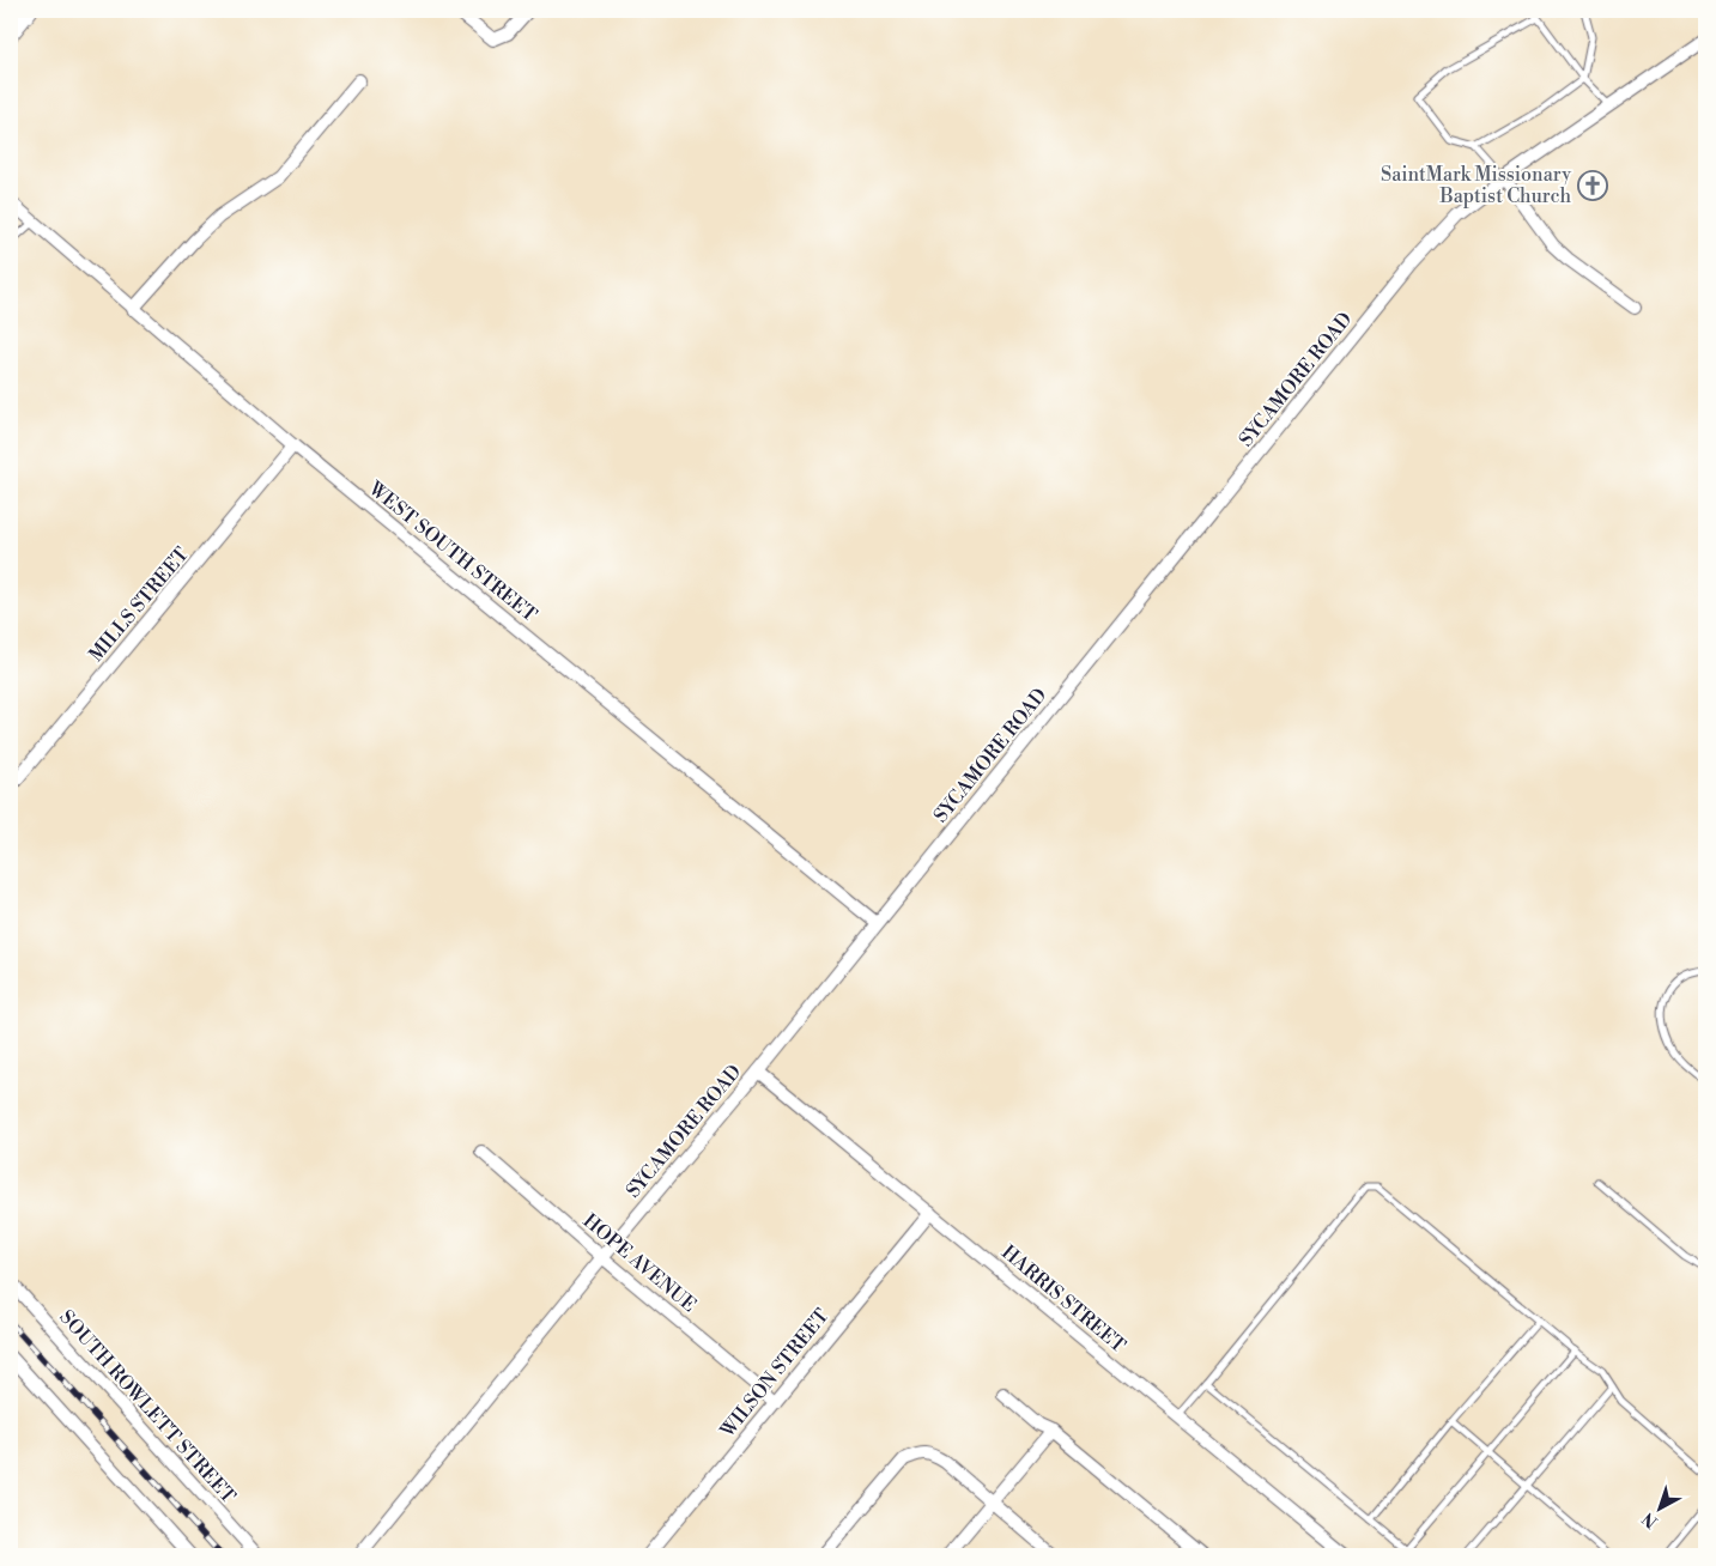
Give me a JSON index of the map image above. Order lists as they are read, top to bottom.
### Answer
{
  "streets": {
    "street": [
      "SYCAMORE ROAD",
      "WEST SOUTH STREET",
      "MILLS STREET",
      "HOPE AVENUE",
      "HARRIS STREET",
      "WILSON STREET",
      "SOUTH ROWLETT STREET"
    ]
  },
  "crossings": [
    ["SYCAMORE ROAD", "WEST SOUTH STREET"],
    ["SYCAMORE ROAD", "HOPE AVENUE"],
    ["SYCAMORE ROAD", "HARRIS STREET"],
    ["WEST SOUTH STREET", "MILLS STREET"],
    ["HOPE AVENUE", "WILSON STREET"],
    ["HARRIS STREET", "WILSON STREET"]
  ],
  "places": {
    "church": ["SaintMark Missionary Baptist Church"]
  },
  "north": "bottom left"
}
